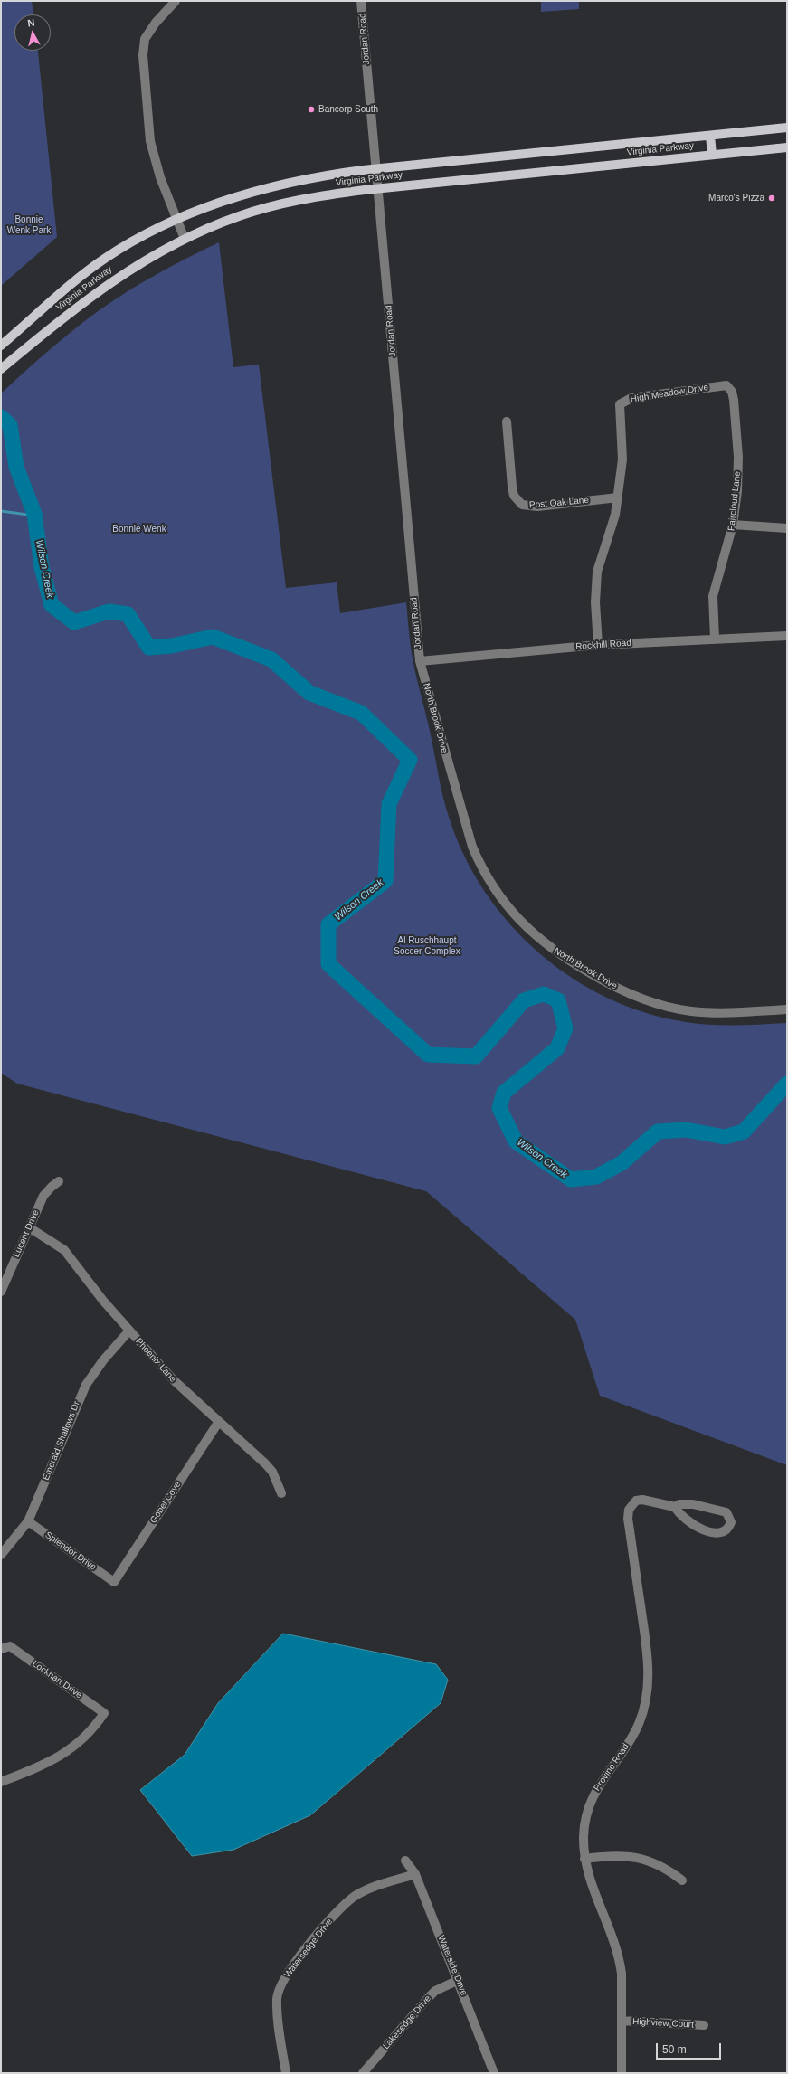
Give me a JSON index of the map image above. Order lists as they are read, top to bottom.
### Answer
{
  "streets": {
    "main road": ["Virginia Parkway"],
    "street": [
      "Jordan Road",
      "High Meadow Drive",
      "Faircloud Lane",
      "Post Oak Lane",
      "Rockhill Road",
      "North Brook Drive",
      "Lucent Drive",
      "Phoenix Lane",
      "Emerald Shallows Dr",
      "Gobel Cove",
      "Splendor Drive",
      "Lockhart Drive",
      "Provine Road",
      "Watersedge Drive",
      "Waterside Drive",
      "Lakesedge Drive",
      "Highview Court"
    ]
  },
  "crossings": [
    ["Jordan Road", "Virginia Parkway"],
    ["Jordan Road", "Rockhill Road"],
    ["Jordan Road", "North Brook Drive"],
    ["High Meadow Drive", "Faircloud Lane"],
    ["High Meadow Drive", "Post Oak Lane"],
    ["High Meadow Drive", "Rockhill Road"],
    ["Faircloud Lane", "Rockhill Road"],
    ["Rockhill Road", "North Brook Drive"],
    ["Lucent Drive", "Phoenix Lane"],
    ["Phoenix Lane", "Emerald Shallows Dr"],
    ["Phoenix Lane", "Gobel Cove"],
    ["Emerald Shallows Dr", "Splendor Drive"],
    ["Gobel Cove", "Splendor Drive"],
    ["Provine Road", "Highview Court"],
    ["Watersedge Drive", "Waterside Drive"],
    ["Waterside Drive", "Lakesedge Drive"]
  ],
  "water": ["Wilson Creek"],
  "parks": ["Bonnie Wenk Park", "Bonnie Wenk", "Al Ruschhaupt Soccer Complex"],
  "places": ["Bancorp South", "Marco's Pizza"],
  "scale_bar": "50 m",
  "north": "top"
}
